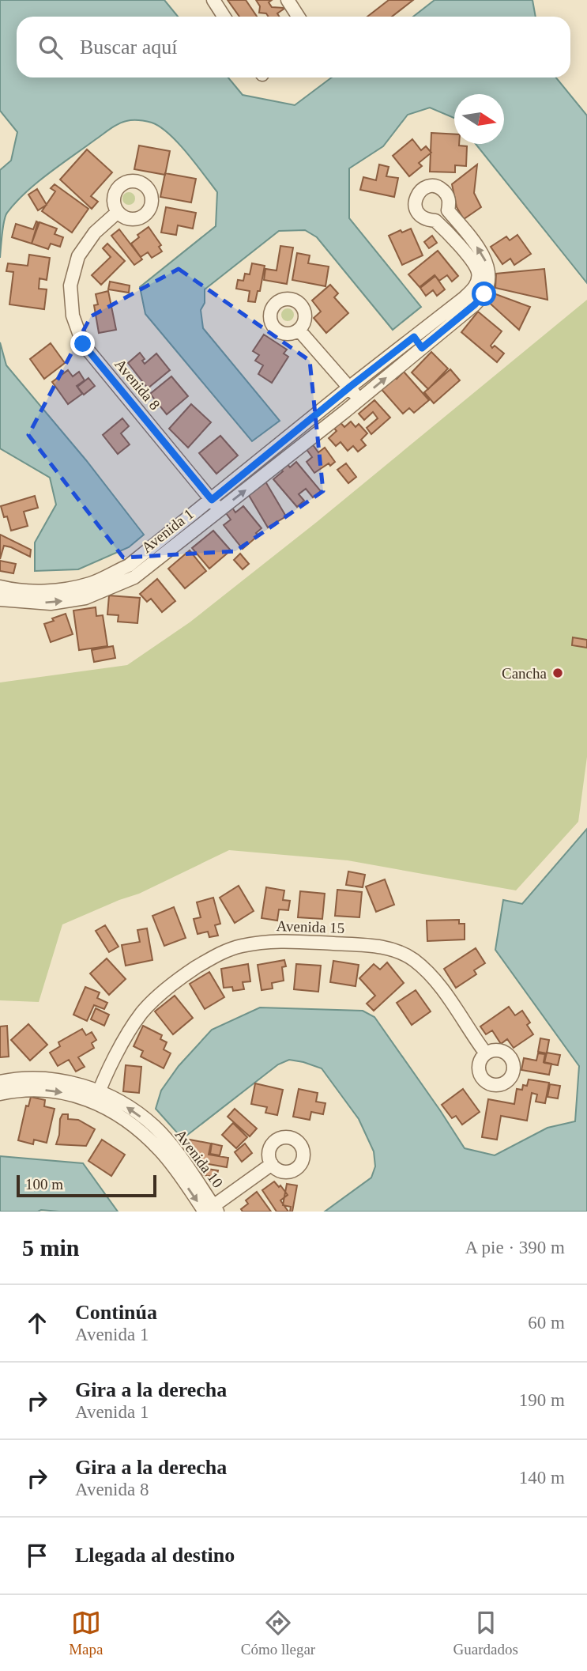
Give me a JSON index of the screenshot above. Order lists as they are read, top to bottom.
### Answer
{
  "streets": {
    "street": [
      "Avenida 8",
      "Avenida 1",
      "Avenida 15",
      "Avenida 10"
    ]
  },
  "crossings": [
    ["Avenida 8", "Avenida 1"],
    ["Avenida 15", "Avenida 10"]
  ],
  "places": ["Cancha"],
  "scale_bar": "100 m",
  "north": "right",
  "page": {
    "search": "Buscar aquí",
    "scale": "100 m",
    "heading": ["5 min", "A pie · 390 m"],
    "list": [
      ["Continúa", "Avenida 1", "60 m"],
      ["Gira a la derecha", "Avenida 1", "190 m"],
      ["Gira a la derecha", "Avenida 8", "140 m"],
      "Llegada al destino"
    ],
    "nav": ["Mapa", "Cómo llegar", "Guardados"]
  }
}
